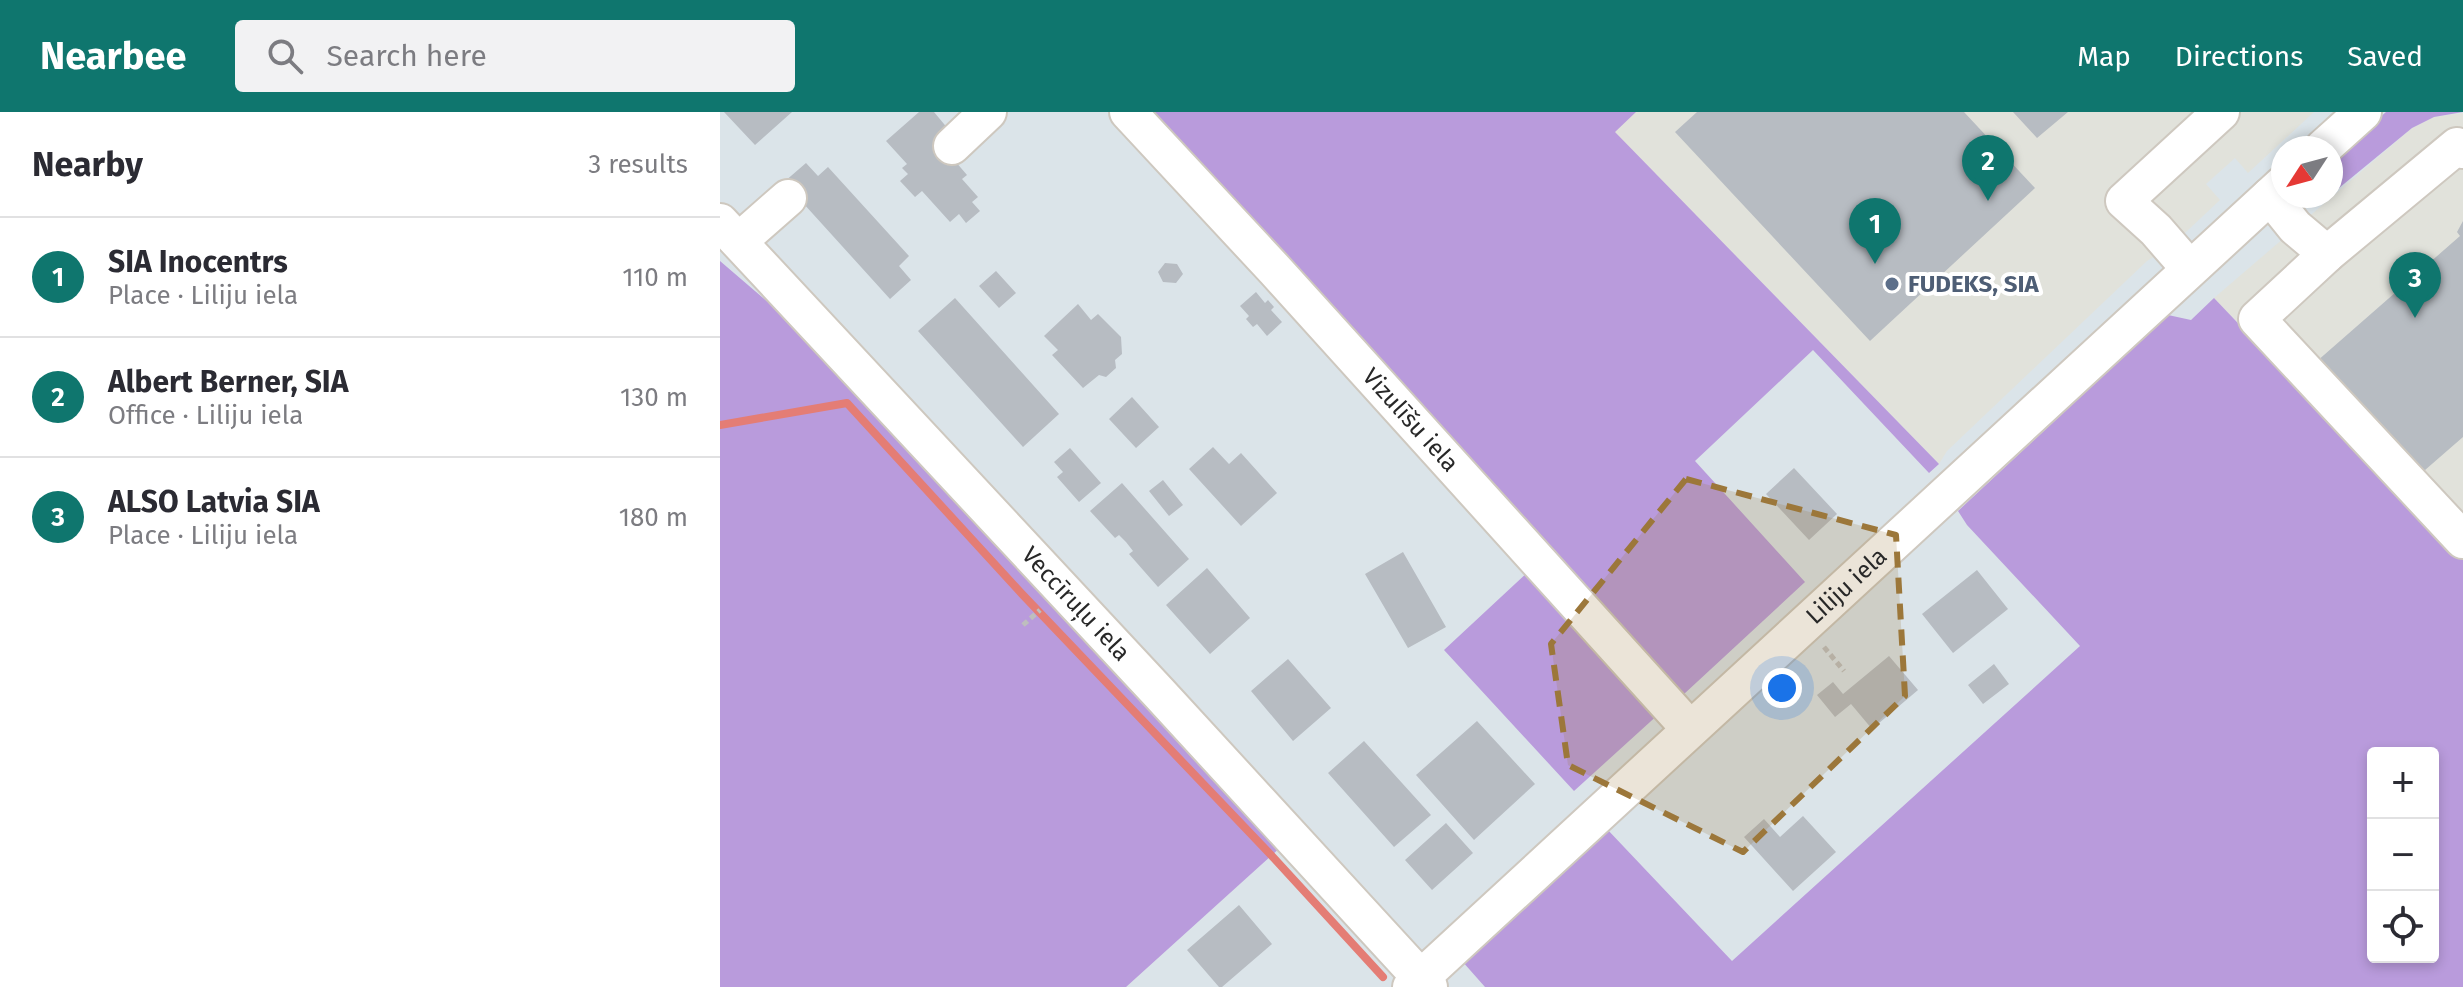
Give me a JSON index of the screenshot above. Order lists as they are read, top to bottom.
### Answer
{
  "streets": {
    "street": ["Vizulīšu iela", "Liliju iela", "Veccīruļu iela"]
  },
  "crossings": [
    ["Vizulīšu iela", "Liliju iela"],
    ["Liliju iela", "Veccīruļu iela"]
  ],
  "places": ["FUDEKS, SIA"],
  "north": "bottom left",
  "page": {
    "header": "Nearbee",
    "search": "Search here",
    "nav": ["Map", "Directions", "Saved"],
    "heading": ["Nearby", "3 results"],
    "pins": ["2", "1", "3"],
    "list": [
      {
        "mark": "1",
        "name": "SIA Inocentrs",
        "note": "Place · Liliju iela",
        "value": "110 m"
      },
      {
        "mark": "2",
        "name": "Albert Berner, SIA",
        "note": "Office · Liliju iela",
        "value": "130 m"
      },
      {
        "mark": "3",
        "name": "ALSO Latvia SIA",
        "note": "Place · Liliju iela",
        "value": "180 m"
      }
    ],
    "map_buttons": ["+", "−"]
  }
}
